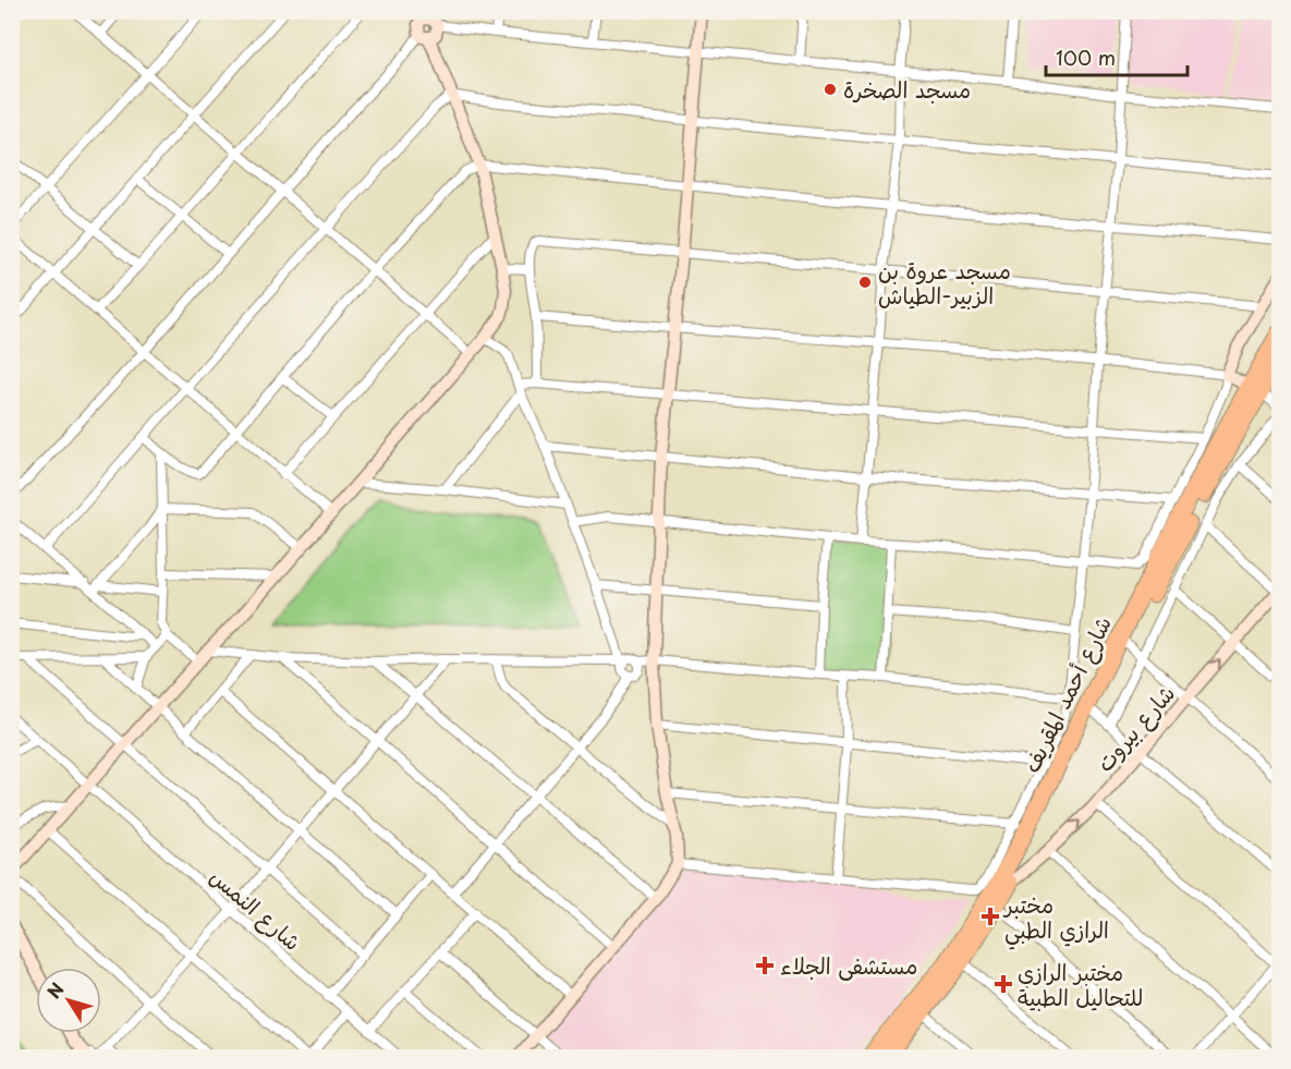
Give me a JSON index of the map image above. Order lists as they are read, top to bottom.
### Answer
{
  "streets": {
    "highway": ["شارع أحمد المقريف"],
    "street": ["شارع بيروت", "شارع النمس"]
  },
  "crossings": [
    ["شارع أحمد المقريف", "شارع بيروت"]
  ],
  "places": {
    "other": ["مسجد الصخرة", "مسجد عروة بن الزبير-الطياش"],
    "health": ["مختبر الرازي الطبي", "مستشفى الجلاء", "مختبر الرازي للتحاليل الطبية"]
  },
  "scale_bar": "100 m",
  "north": "top left"
}
